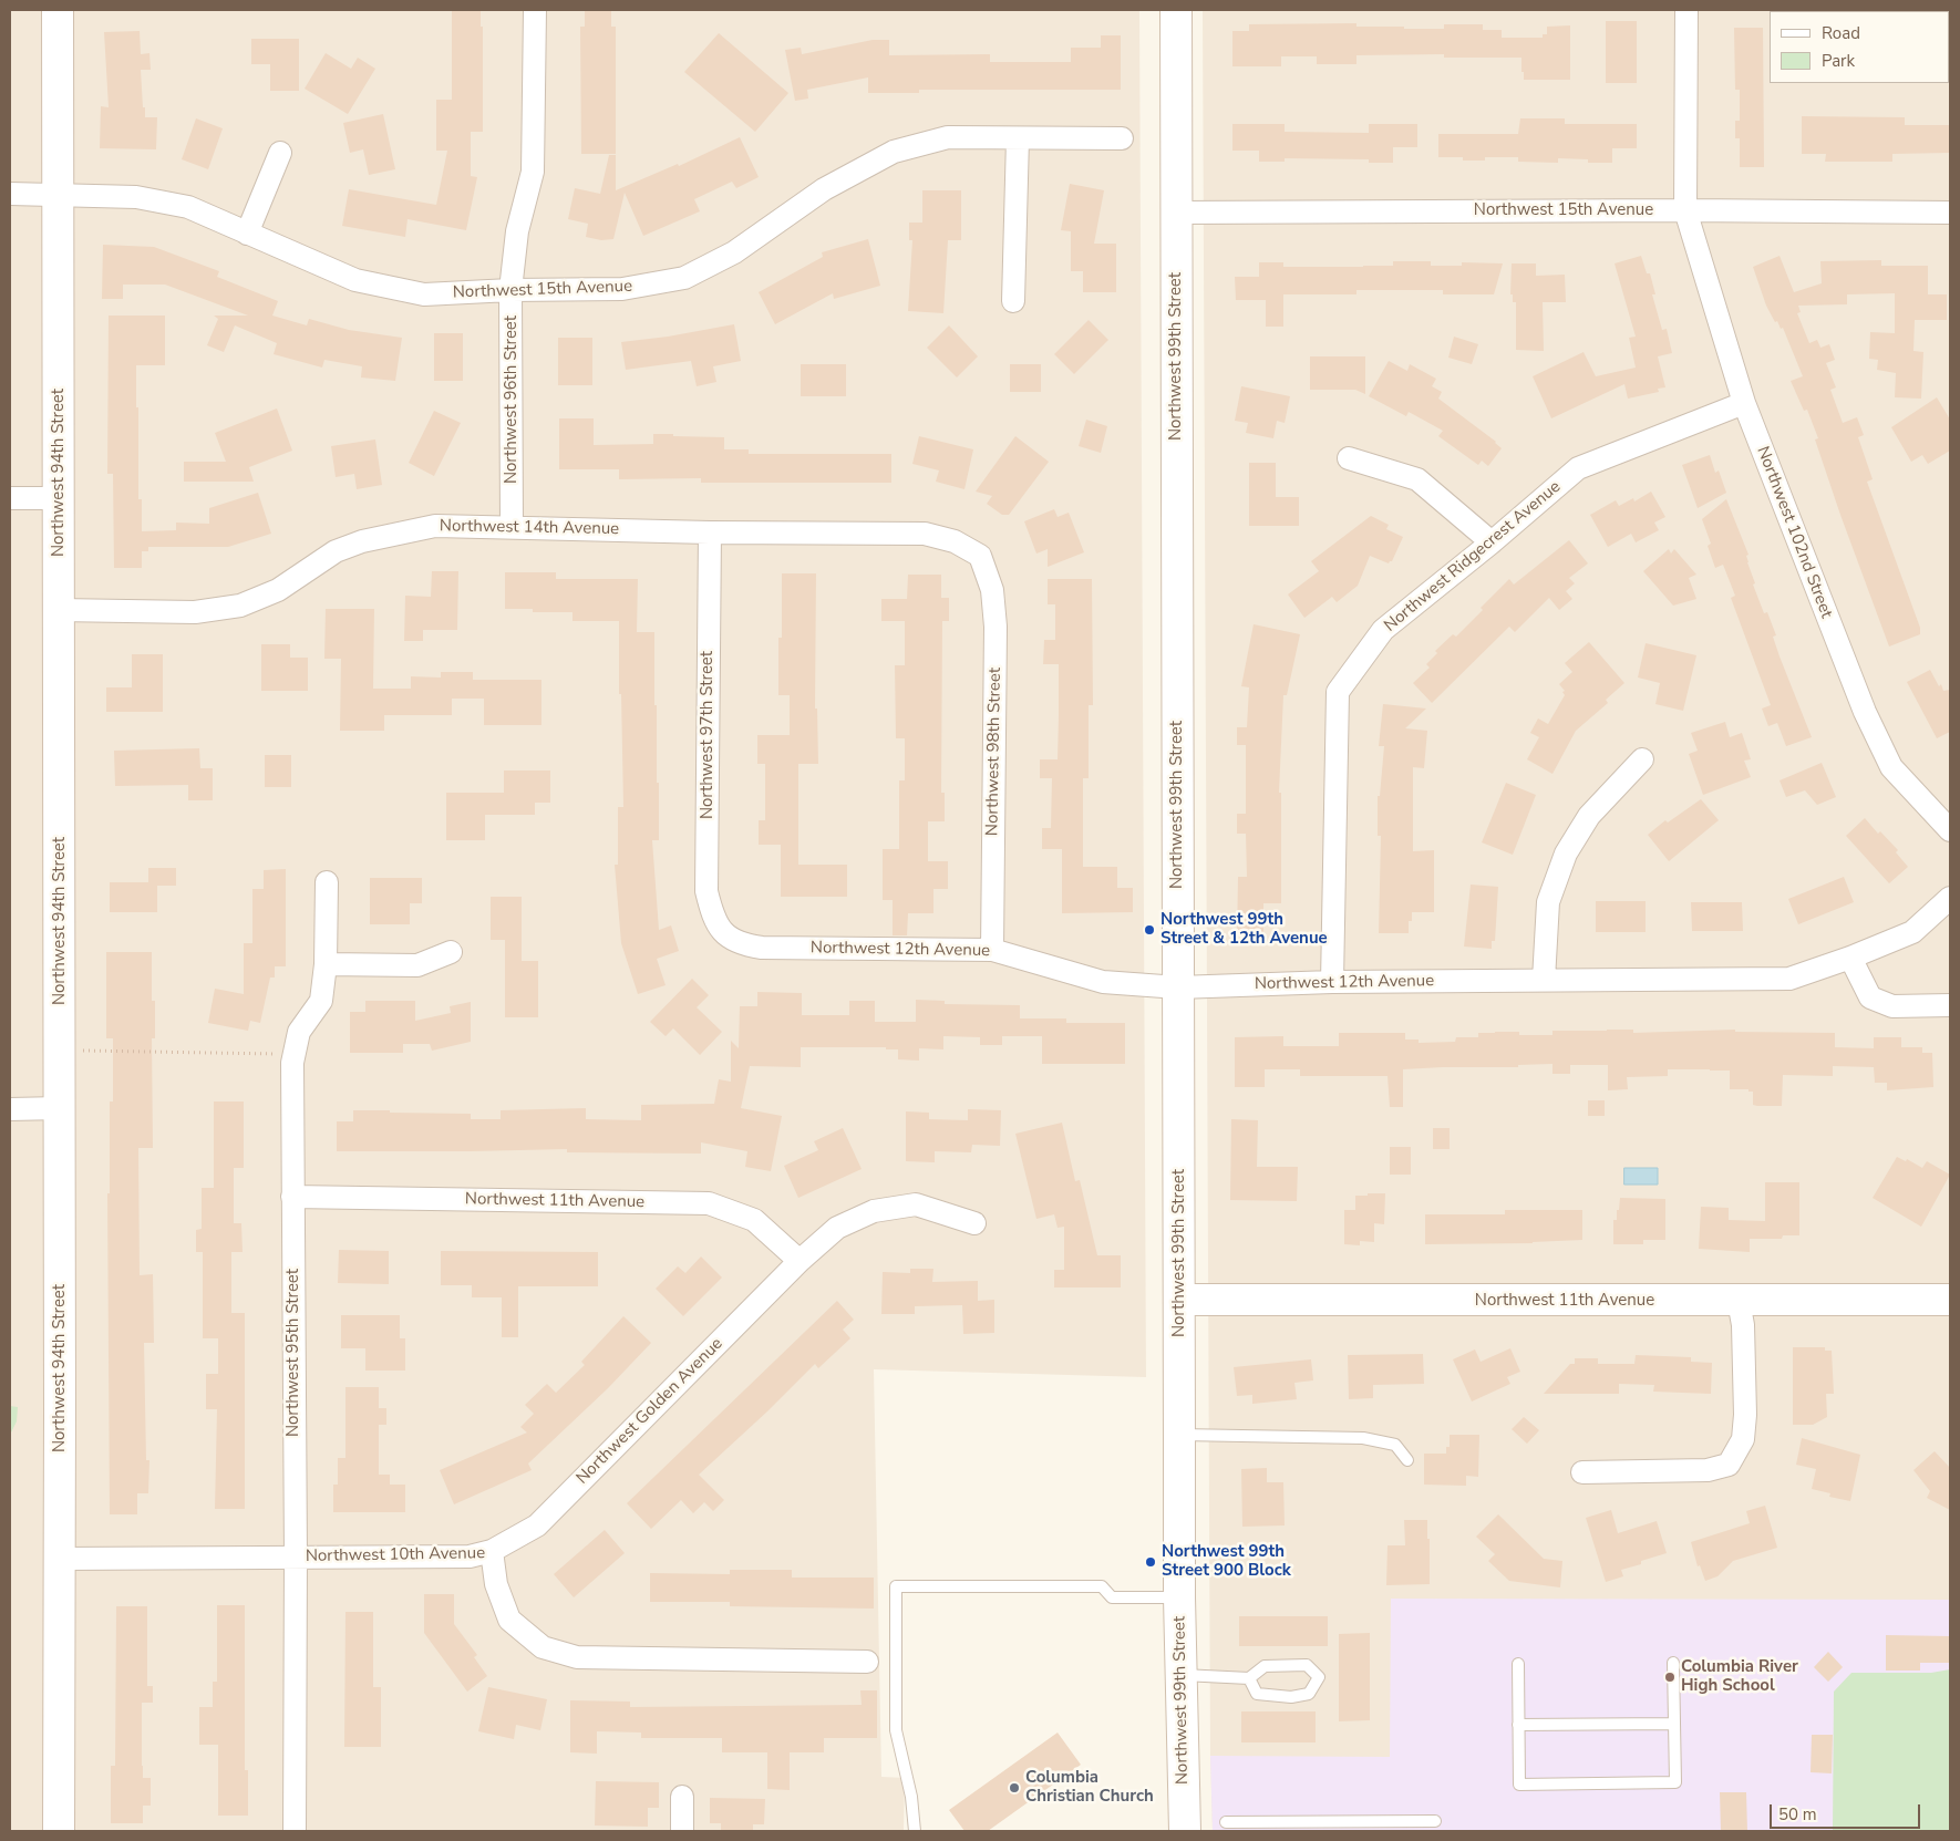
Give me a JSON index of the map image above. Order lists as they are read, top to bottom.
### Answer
{
  "streets": {
    "street": [
      "Northwest 15th Avenue",
      "Northwest 99th Street",
      "Northwest 96th Street",
      "Northwest 94th Street",
      "Northwest 14th Avenue",
      "Northwest 102nd Street",
      "Northwest Ridgecrest Avenue",
      "Northwest 97th Street",
      "Northwest 98th Street",
      "Northwest 12th Avenue",
      "Northwest 11th Avenue",
      "Northwest 95th Street",
      "Northwest Golden Avenue",
      "Northwest 10th Avenue"
    ]
  },
  "crossings": [
    ["Northwest 15th Avenue", "Northwest 99th Street"],
    ["Northwest 15th Avenue", "Northwest 96th Street"],
    ["Northwest 15th Avenue", "Northwest 94th Street"],
    ["Northwest 15th Avenue", "Northwest 102nd Street"],
    ["Northwest 99th Street", "Northwest 12th Avenue"],
    ["Northwest 99th Street", "Northwest 11th Avenue"],
    ["Northwest 96th Street", "Northwest 14th Avenue"],
    ["Northwest 94th Street", "Northwest 14th Avenue"],
    ["Northwest 94th Street", "Northwest 10th Avenue"],
    ["Northwest 14th Avenue", "Northwest 97th Street"],
    ["Northwest 14th Avenue", "Northwest 98th Street"],
    ["Northwest 102nd Street", "Northwest Ridgecrest Avenue"],
    ["Northwest Ridgecrest Avenue", "Northwest 12th Avenue"],
    ["Northwest 97th Street", "Northwest 12th Avenue"],
    ["Northwest 98th Street", "Northwest 12th Avenue"],
    ["Northwest 11th Avenue", "Northwest 95th Street"],
    ["Northwest 11th Avenue", "Northwest Golden Avenue"],
    ["Northwest 95th Street", "Northwest 10th Avenue"],
    ["Northwest Golden Avenue", "Northwest 10th Avenue"]
  ],
  "places": [
    "Northwest 99th Street & 12th Avenue",
    "Northwest 99th Street 900 Block",
    "Columbia River High School",
    "Columbia Christian Church"
  ],
  "legend": ["Road", "Park"],
  "scale_bar": "50 m"
}
